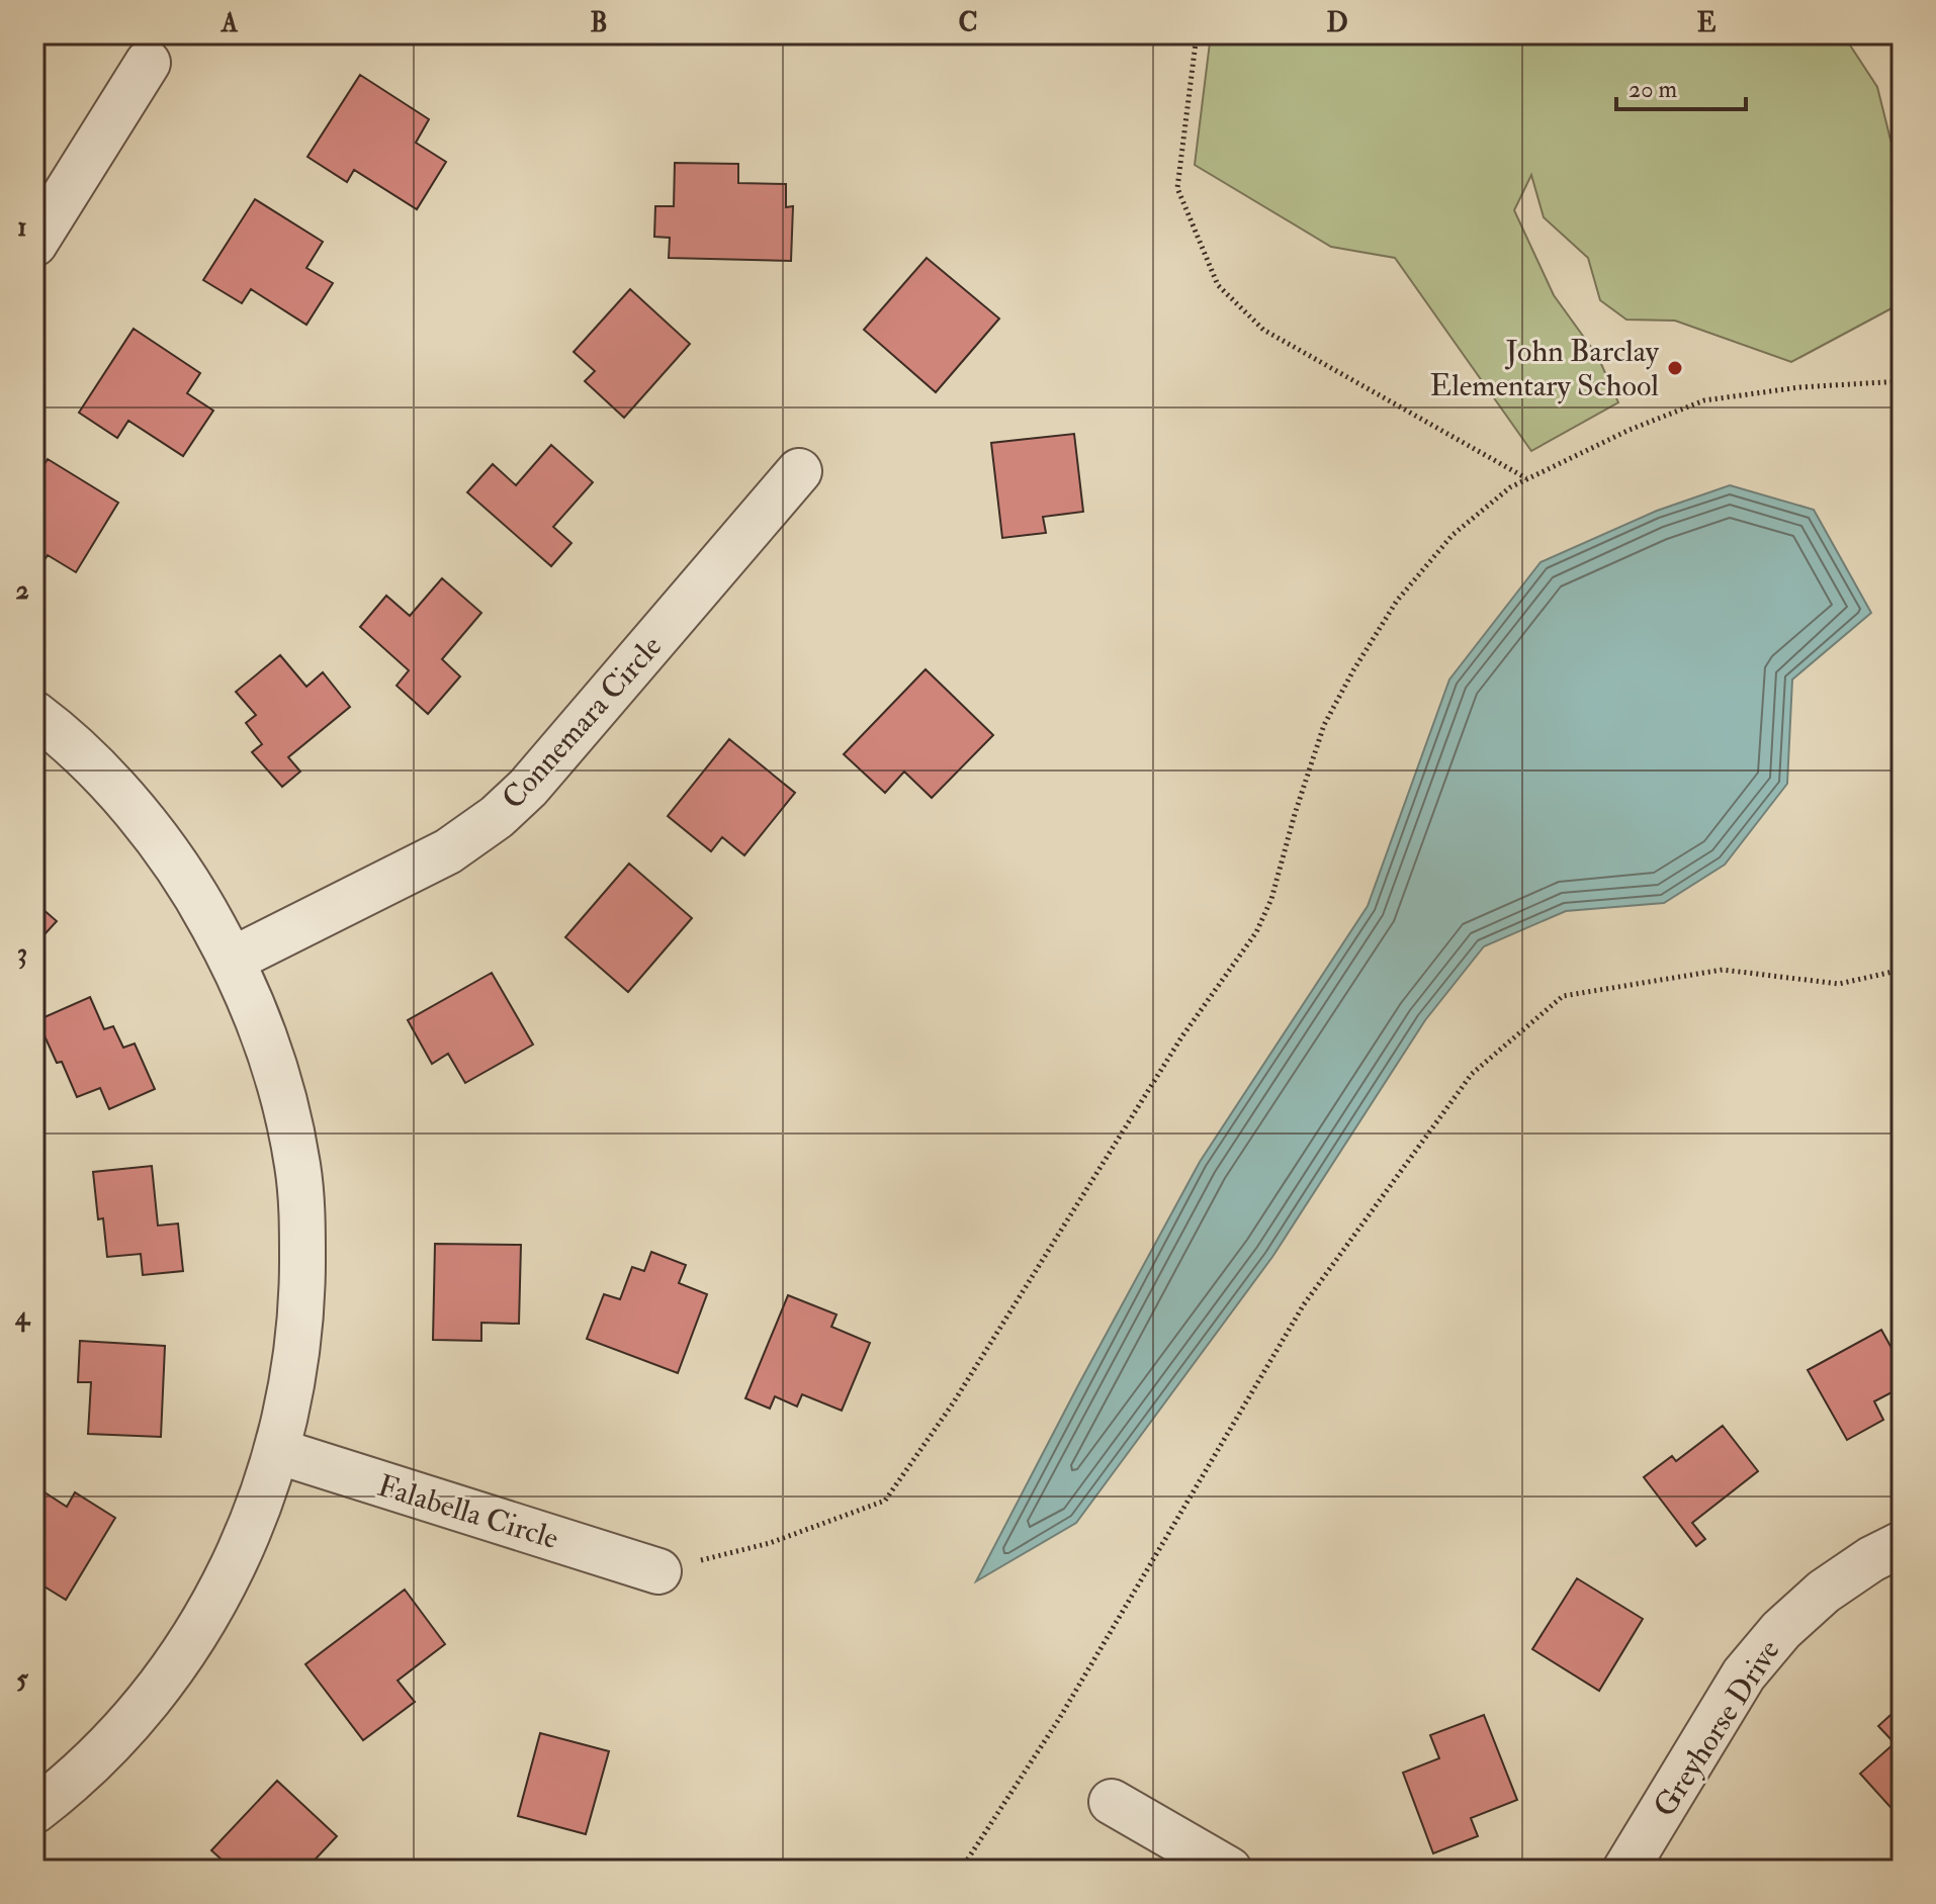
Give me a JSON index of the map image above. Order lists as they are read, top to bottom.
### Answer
{
  "streets": {
    "street": ["Connemara Circle", "Falabella Circle", "Greyhorse Drive"]
  },
  "places": ["John Barclay Elementary School"],
  "scale_bar": "20 m",
  "grid": {
    "columns": [
      "A",
      "B",
      "C",
      "D",
      "E"
    ],
    "rows": [
      "1",
      "2",
      "3",
      "4",
      "5"
    ]
  }
}
